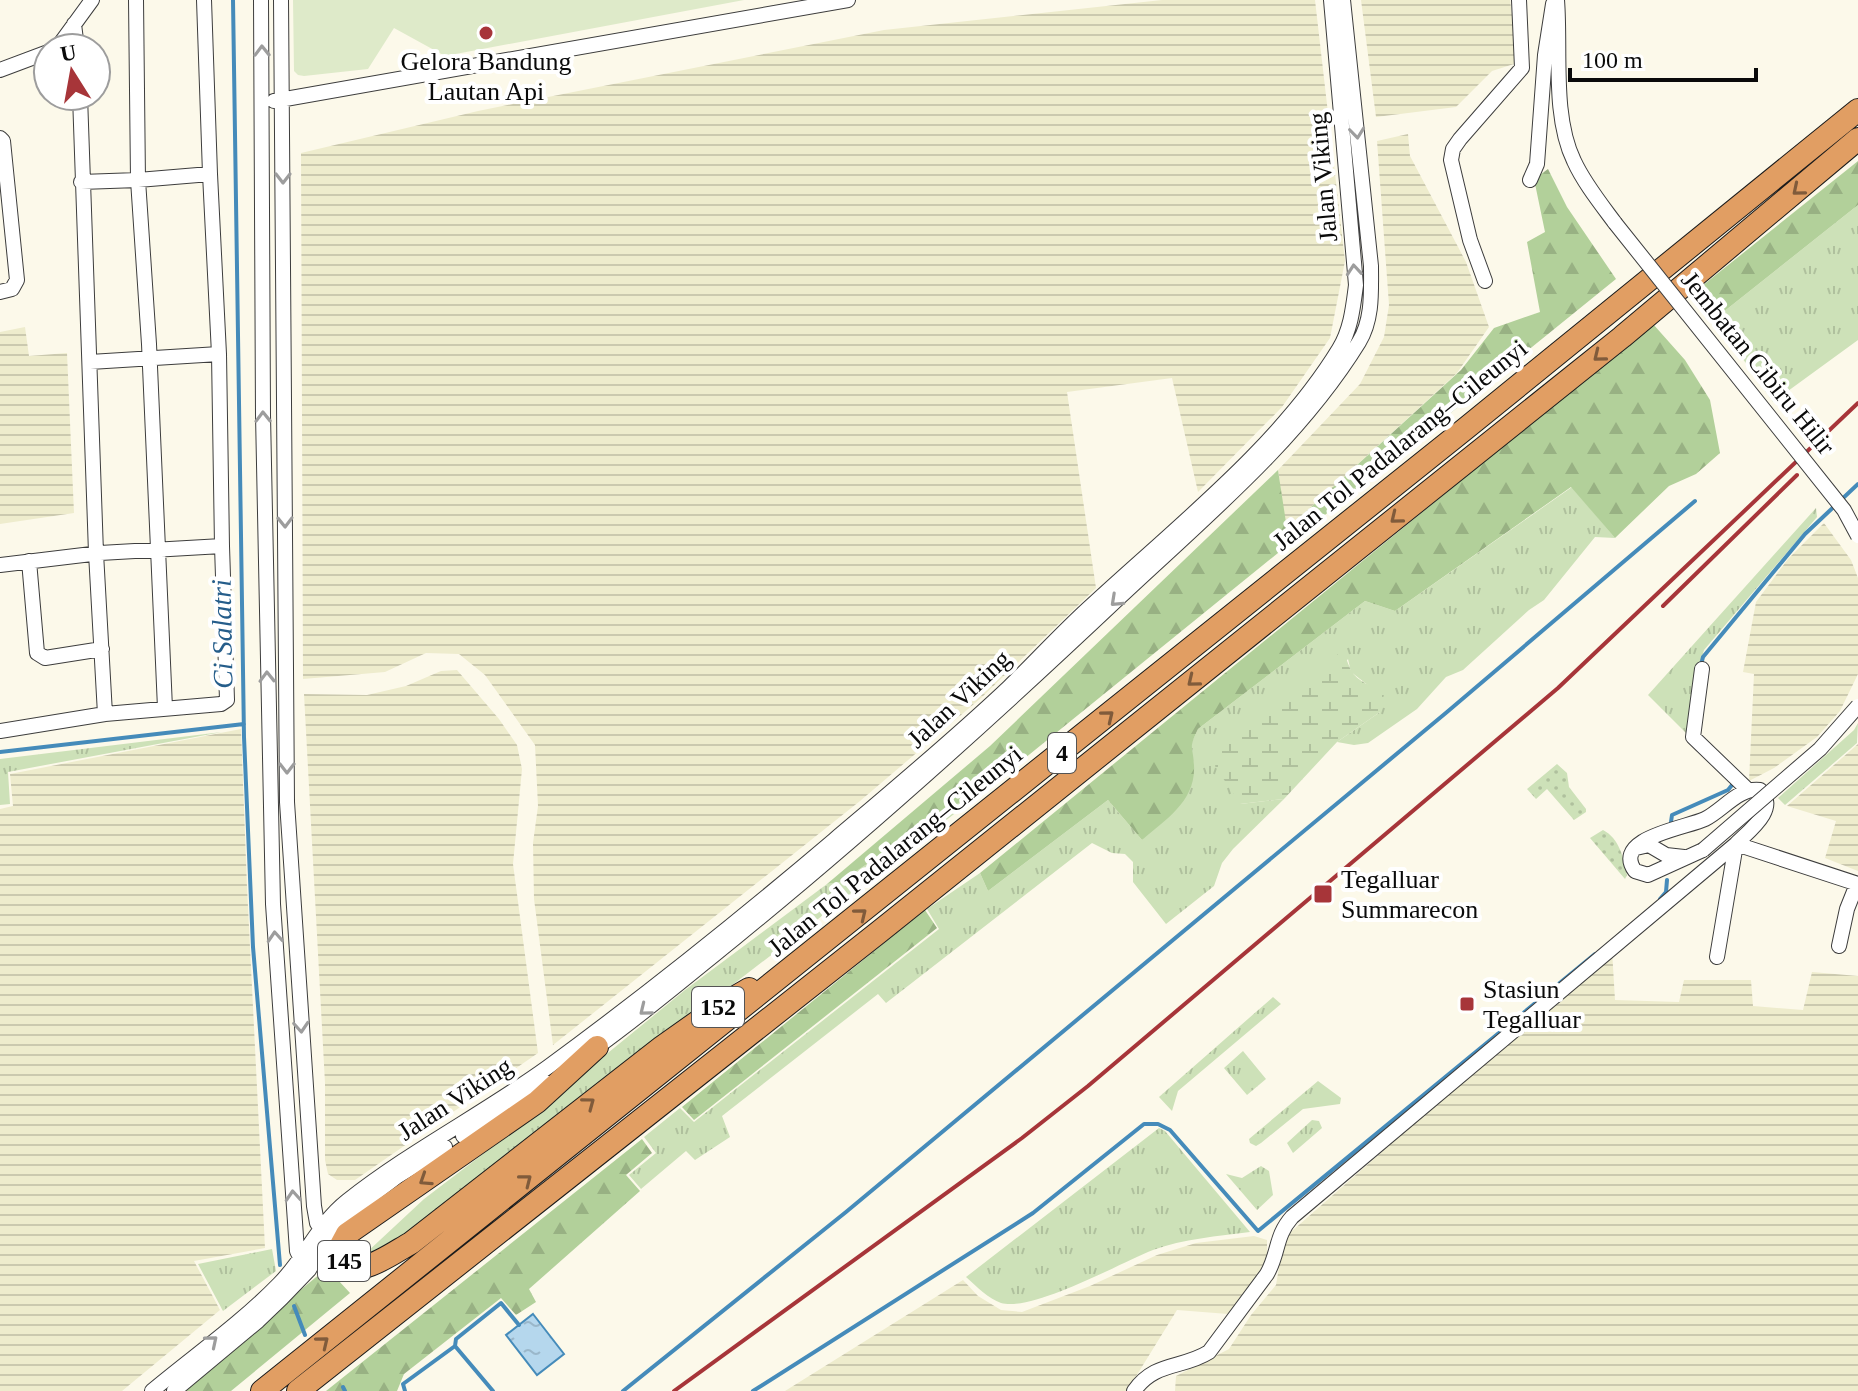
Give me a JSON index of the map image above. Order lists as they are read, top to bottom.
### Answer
{
  "streets": {
    "highway": [
      "Jalan Tol Padalarang–Cileunyi",
      "4",
      "152",
      "145"
    ],
    "street": ["Jalan Viking", "Jembatan Cibiru Hilir"]
  },
  "crossings": [
    ["Jalan Viking", "145"],
    ["Jalan Tol Padalarang–Cileunyi", "152"],
    ["152", "145"]
  ],
  "water": ["Ci Salatri"],
  "places": {
    "other": ["Gelora Bandung Lautan Api"],
    "transit": ["Tegalluar Summarecon", "Stasiun Tegalluar"]
  },
  "scale_bar": "100 m",
  "north": "top"
}
